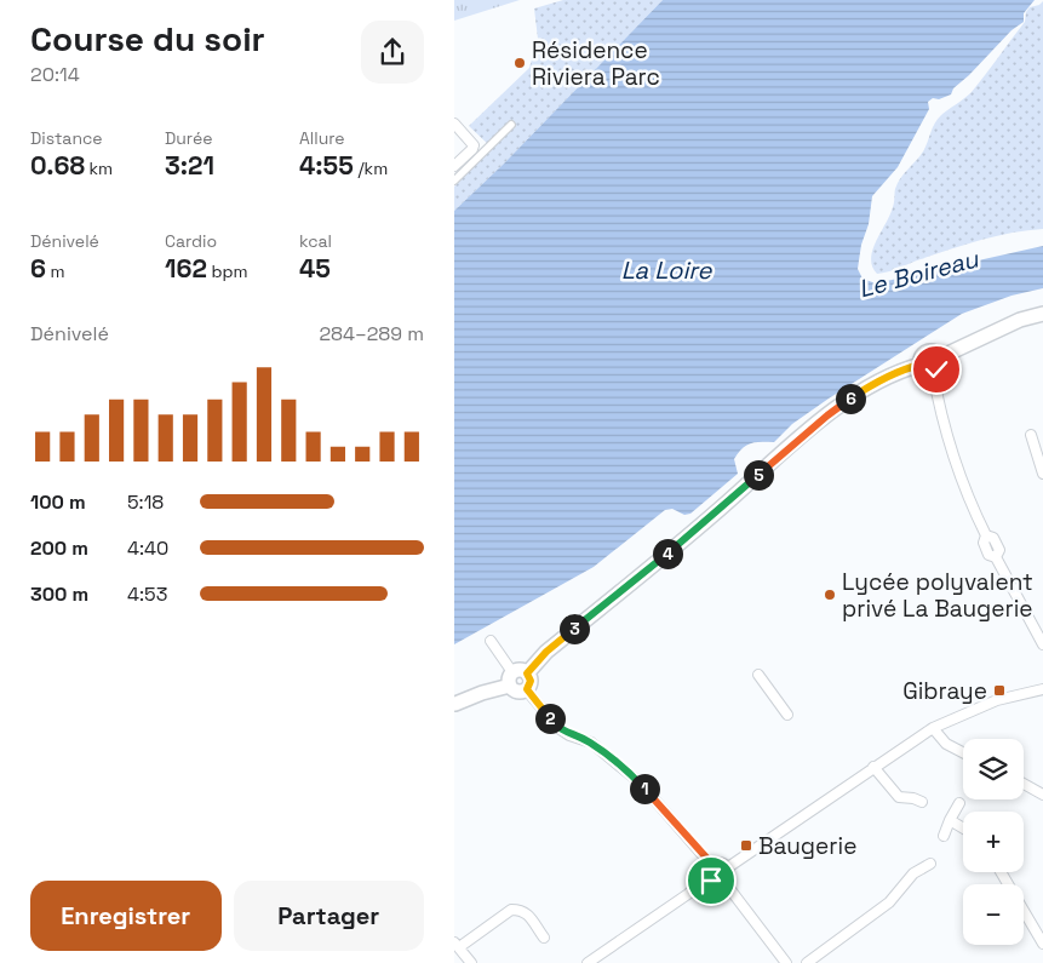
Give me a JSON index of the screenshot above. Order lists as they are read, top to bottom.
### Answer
{
  "water": ["La Loire", "Le Boireau"],
  "places": {
    "other": ["Résidence Riviera Parc", "Lycée polyvalent privé La Baugerie"],
    "transit": ["Gibraye", "Baugerie"]
  },
  "page": {
    "heading": ["Course du soir", "20:14"],
    "stats": [
      ["Distance", "0.68 km"],
      ["Durée", "3:21"],
      ["Allure", "4:55 /km"],
      ["Dénivelé", "6 m"],
      ["Cardio", "162 bpm"],
      ["kcal", "45"]
    ],
    "chart": ["Dénivelé", "284–289 m"],
    "pins": [
      "6",
      "5",
      "4",
      "3",
      "2",
      "1"
    ],
    "list": [
      {
        "name": "100 m",
        "note": "5:18"
      },
      {
        "name": "200 m",
        "note": "4:40"
      },
      {
        "name": "300 m",
        "note": "4:53"
      }
    ],
    "map_buttons": ["+", "−"],
    "buttons": ["Enregistrer", "Partager"]
  }
}
